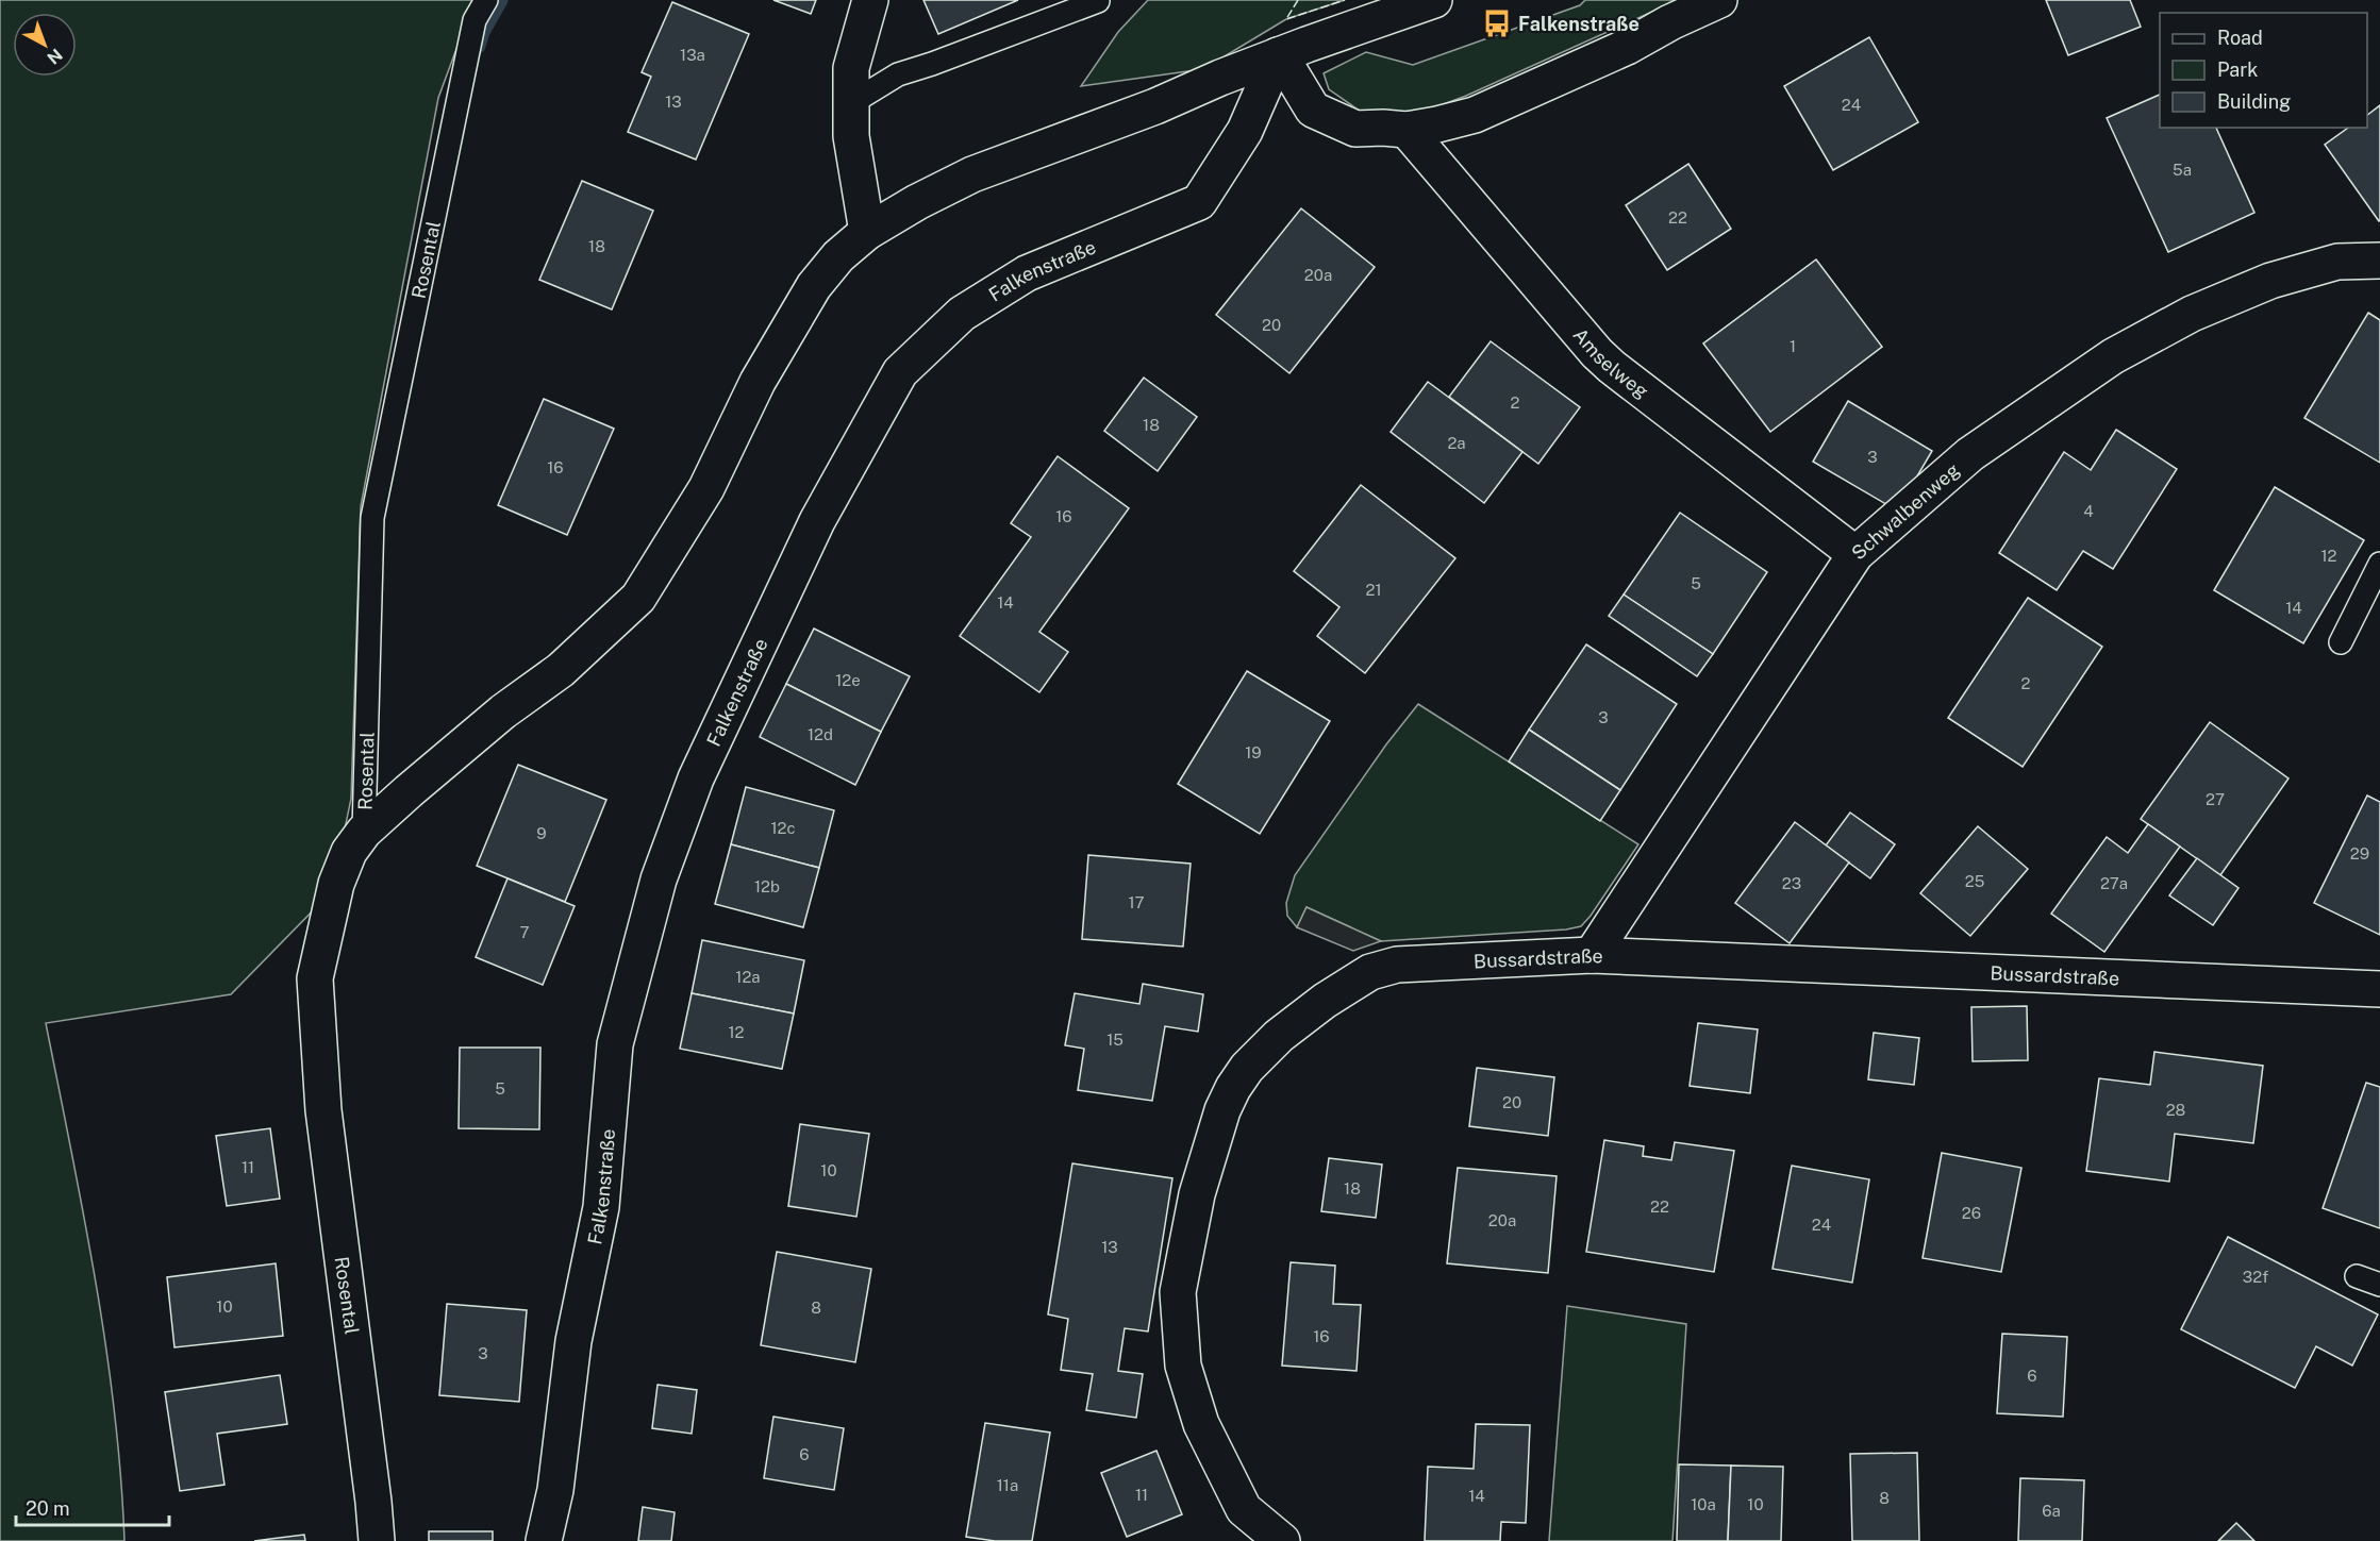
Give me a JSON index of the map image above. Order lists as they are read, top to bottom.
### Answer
{
  "streets": {
    "street": [
      "Rosental",
      "Falkenstraße",
      "Amselweg",
      "Schwalbenweg",
      "Bussardstraße"
    ]
  },
  "crossings": [
    ["Amselweg", "Schwalbenweg"],
    ["Schwalbenweg", "Bussardstraße"]
  ],
  "places": {
    "bus stop": ["Falkenstraße"]
  },
  "house_numbers": [
    "13a",
    "13",
    "24",
    "5a",
    "22",
    "18",
    "20a",
    "20",
    "1",
    "2",
    "18",
    "2a",
    "3",
    "16",
    "4",
    "16",
    "12",
    "5",
    "21",
    "14",
    "14",
    "12e",
    "2",
    "3",
    "12d",
    "19",
    "27",
    "12c",
    "9",
    "29",
    "25",
    "23",
    "27a",
    "12b",
    "17",
    "7",
    "12a",
    "12",
    "15",
    "5",
    "20",
    "28",
    "11",
    "10",
    "18",
    "22",
    "26",
    "20a",
    "24",
    "13",
    "32f",
    "10",
    "8",
    "16",
    "3",
    "6",
    "6",
    "11a",
    "11",
    "14",
    "8",
    "10a",
    "10",
    "6a"
  ],
  "legend": ["Road", "Park", "Building"],
  "scale_bar": "20 m",
  "north": "bottom right"
}
